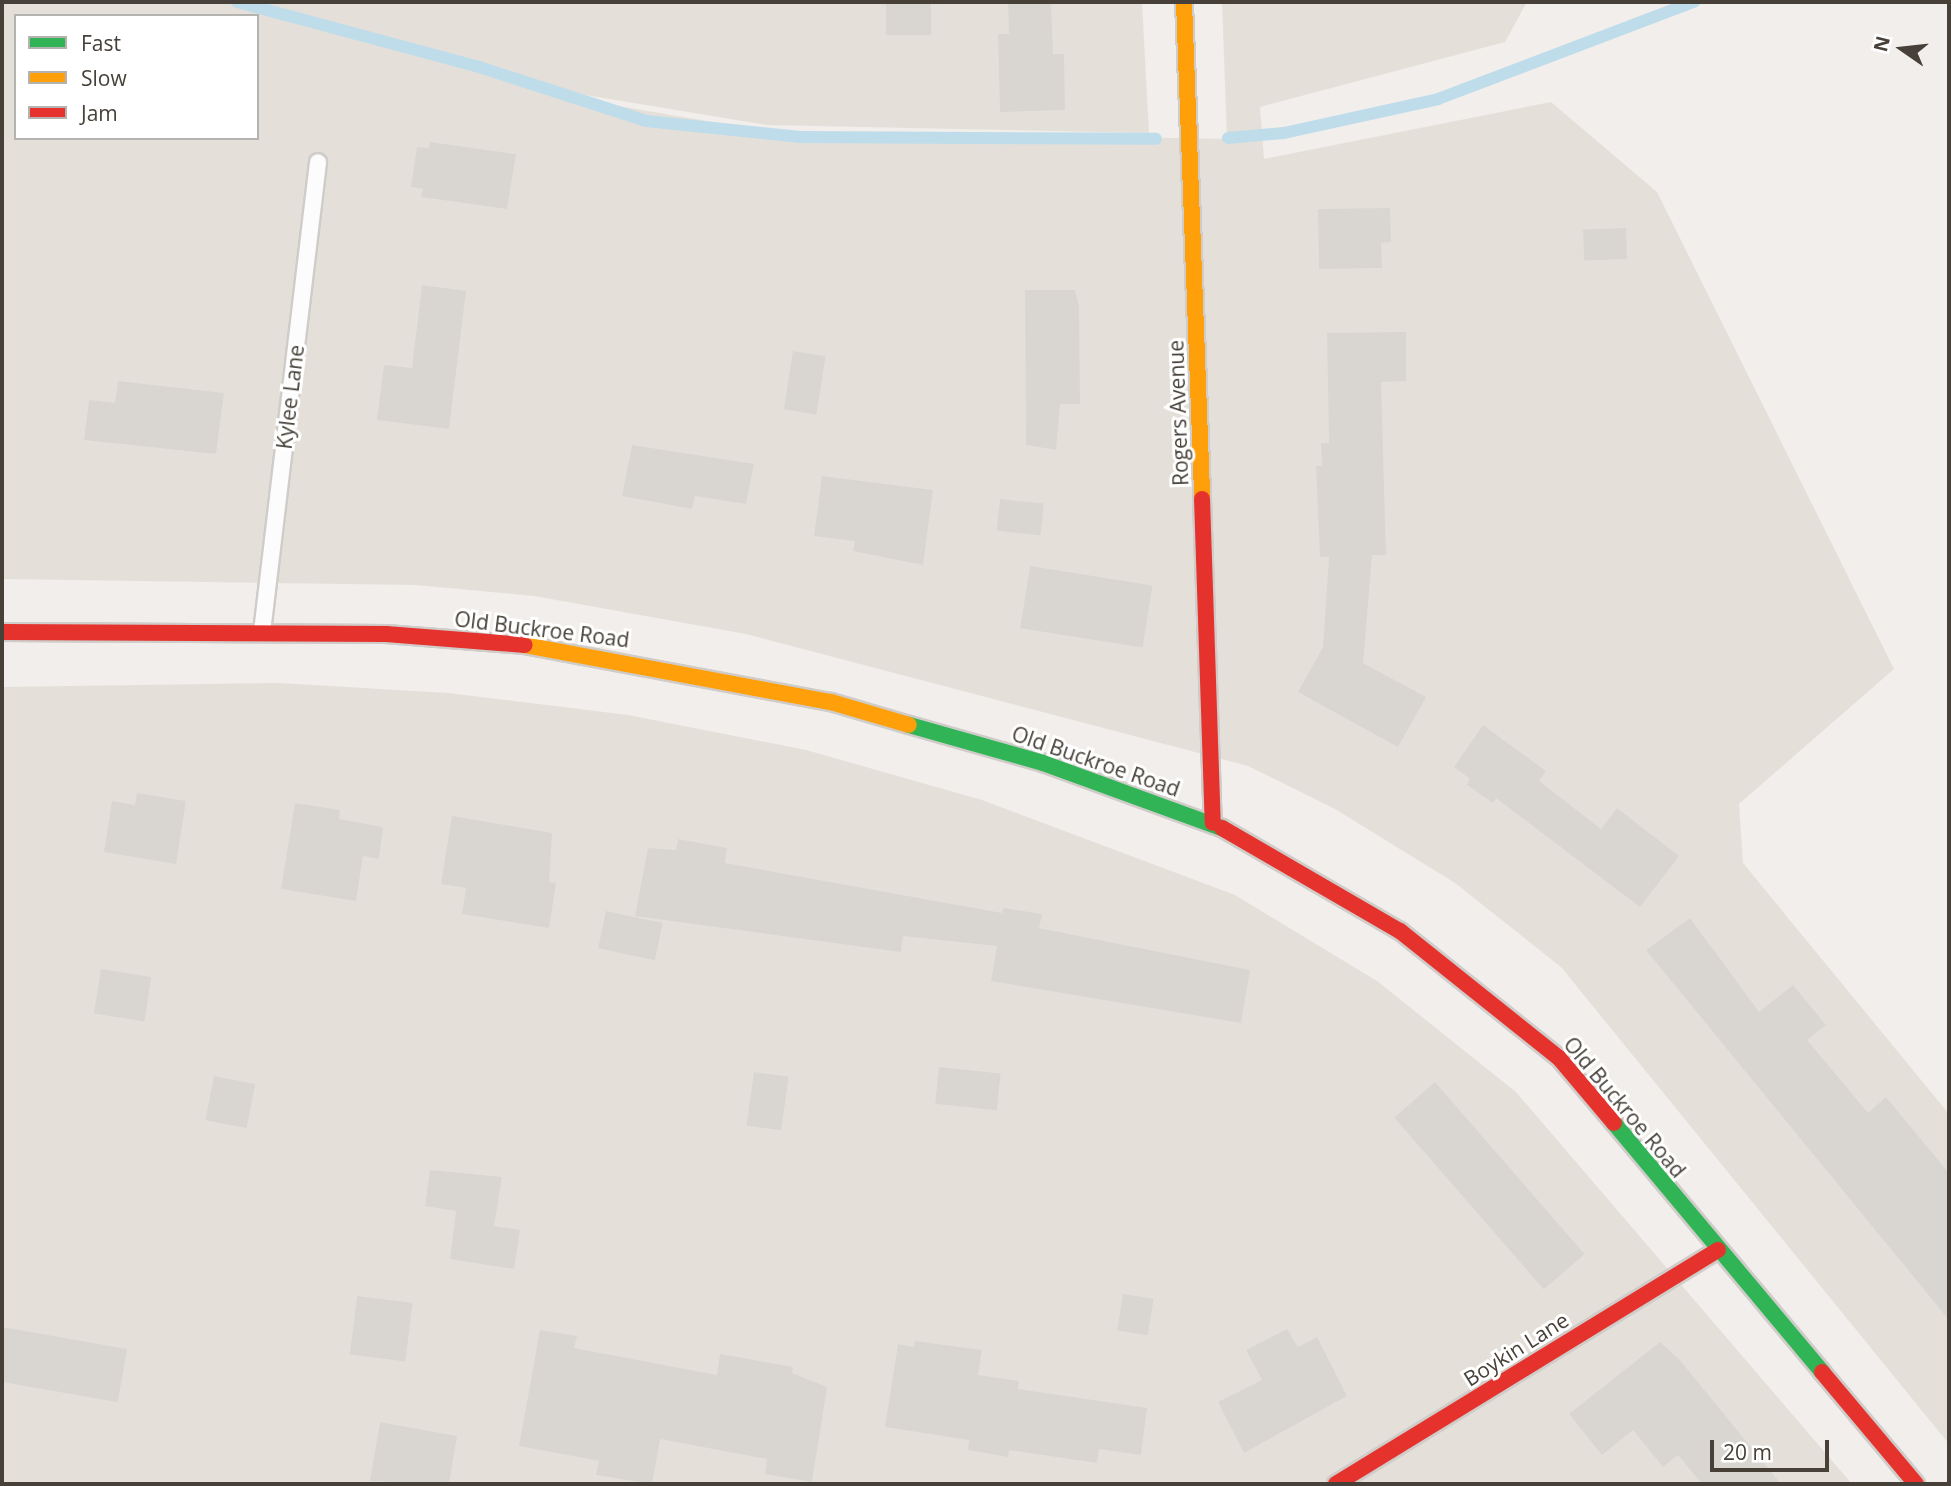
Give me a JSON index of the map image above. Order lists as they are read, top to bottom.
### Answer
{
  "streets": {
    "main road": ["Rogers Avenue", "Old Buckroe Road", "Boykin Lane"],
    "lane": ["Kylee Lane"]
  },
  "crossings": [
    ["Kylee Lane", "Old Buckroe Road"],
    ["Rogers Avenue", "Old Buckroe Road"],
    ["Old Buckroe Road", "Boykin Lane"]
  ],
  "legend": ["Fast", "Slow", "Jam"],
  "scale_bar": "20 m",
  "north": "left"
}
